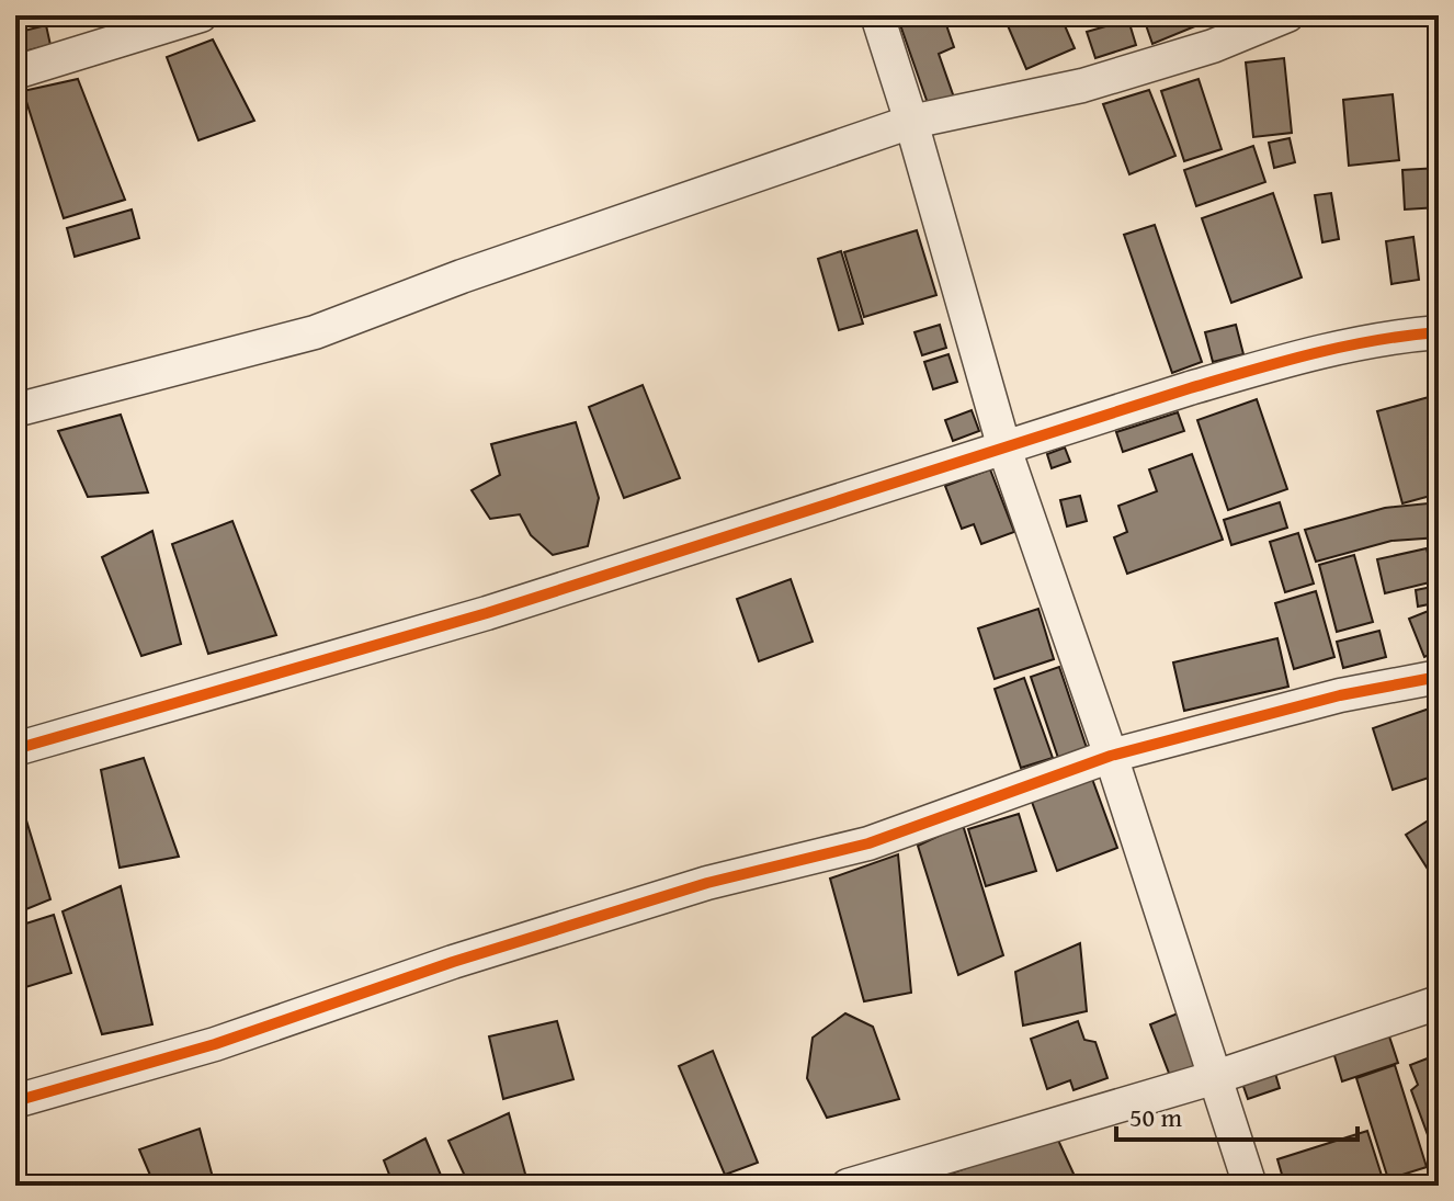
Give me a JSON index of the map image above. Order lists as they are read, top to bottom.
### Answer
{
  "scale_bar": "50 m"
}
